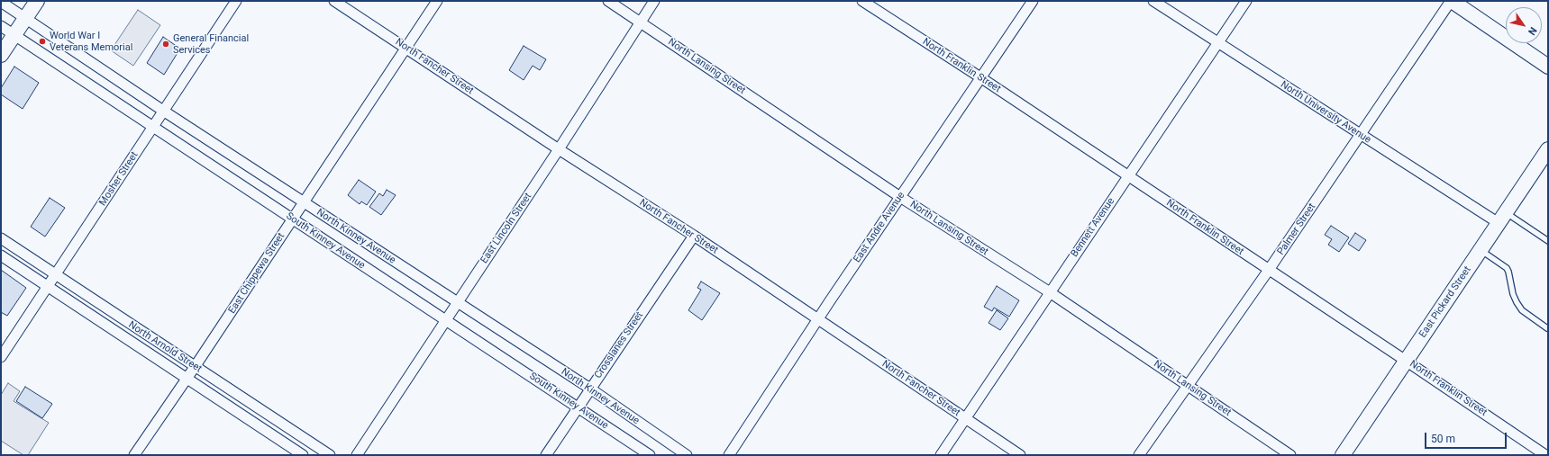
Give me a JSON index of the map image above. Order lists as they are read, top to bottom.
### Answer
{
  "streets": {
    "main road": ["East Pickard Street"],
    "street": [
      "North Franklin Street",
      "North Fancher Street",
      "North Lansing Street",
      "North University Avenue",
      "Mosher Street",
      "East Andre Avenue",
      "Bennett Avenue",
      "East Lincoln Street",
      "Palmer Street",
      "North Kinney Avenue",
      "South Kinney Avenue",
      "East Chippewa Street",
      "Crosslanes Street",
      "North Arnold Street"
    ]
  },
  "crossings": [
    ["North Franklin Street", "East Andre Avenue"],
    ["North Franklin Street", "Bennett Avenue"],
    ["North Franklin Street", "Palmer Street"],
    ["North Franklin Street", "East Pickard Street"],
    ["North Fancher Street", "East Andre Avenue"],
    ["North Fancher Street", "Bennett Avenue"],
    ["North Fancher Street", "East Lincoln Street"],
    ["North Fancher Street", "East Chippewa Street"],
    ["North Fancher Street", "Crosslanes Street"],
    ["North Lansing Street", "East Andre Avenue"],
    ["North Lansing Street", "Bennett Avenue"],
    ["North Lansing Street", "East Lincoln Street"],
    ["North Lansing Street", "Palmer Street"],
    ["North University Avenue", "Bennett Avenue"],
    ["North University Avenue", "Palmer Street"],
    ["North University Avenue", "East Pickard Street"],
    ["Mosher Street", "North Kinney Avenue"],
    ["Mosher Street", "South Kinney Avenue"],
    ["Mosher Street", "North Arnold Street"],
    ["East Lincoln Street", "North Kinney Avenue"],
    ["East Lincoln Street", "South Kinney Avenue"],
    ["North Kinney Avenue", "East Chippewa Street"],
    ["North Kinney Avenue", "Crosslanes Street"],
    ["South Kinney Avenue", "East Chippewa Street"],
    ["South Kinney Avenue", "Crosslanes Street"],
    ["East Chippewa Street", "North Arnold Street"]
  ],
  "places": ["World War I Veterans Memorial", "General Financial Services"],
  "scale_bar": "50 m",
  "north": "bottom right"
}
